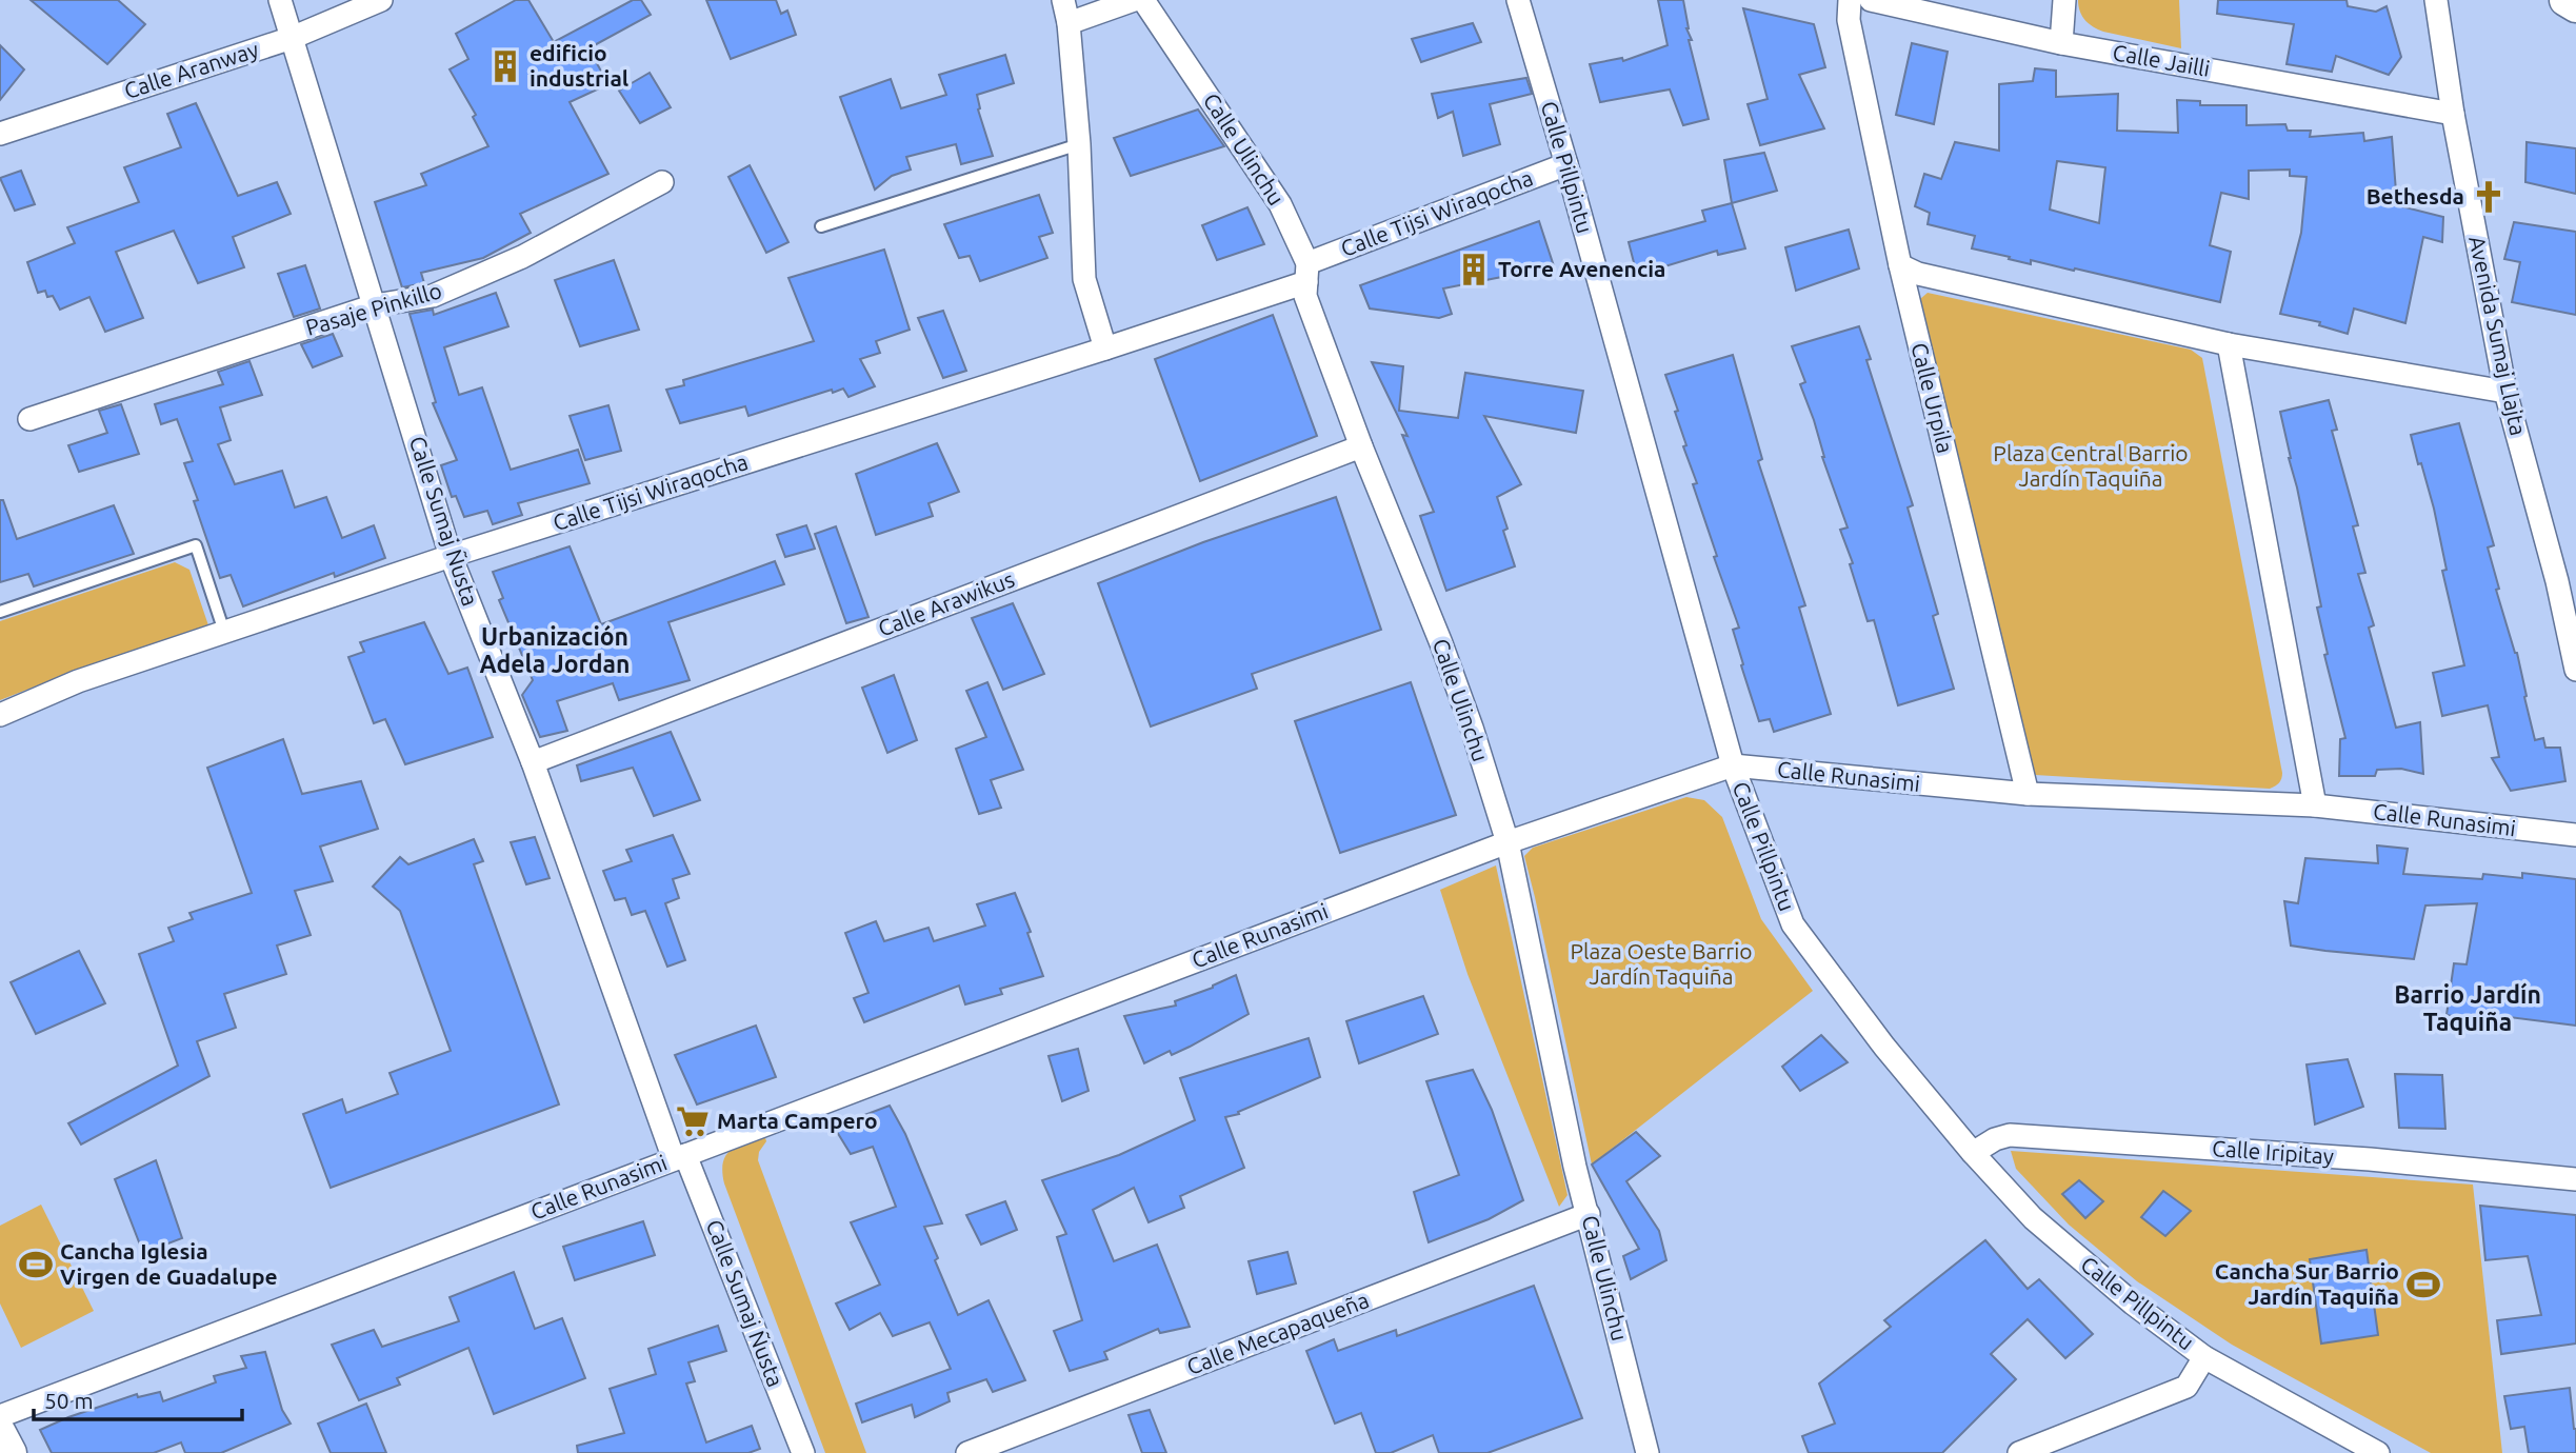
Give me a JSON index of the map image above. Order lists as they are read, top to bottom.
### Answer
{
  "streets": {
    "street": [
      "Calle Jailli",
      "Calle Aranway",
      "Calle Ulinchu",
      "Calle Pillpintu",
      "Calle Tijsi Wiraqocha",
      "Pasaje Pinkillo",
      "Avenida Sumaj Llajta",
      "Calle Urpila",
      "Calle Sumaj Ñusta",
      "Calle Arawikus",
      "Calle Runasimi",
      "Calle Iripitay",
      "Calle Mecapaqueña"
    ]
  },
  "crossings": [
    ["Calle Jailli", "Avenida Sumaj Llajta"],
    ["Calle Aranway", "Calle Sumaj Ñusta"],
    ["Calle Ulinchu", "Calle Tijsi Wiraqocha"],
    ["Calle Ulinchu", "Calle Arawikus"],
    ["Calle Ulinchu", "Calle Runasimi"],
    ["Calle Ulinchu", "Calle Mecapaqueña"],
    ["Calle Pillpintu", "Calle Tijsi Wiraqocha"],
    ["Calle Pillpintu", "Calle Runasimi"],
    ["Calle Pillpintu", "Calle Iripitay"],
    ["Calle Tijsi Wiraqocha", "Calle Sumaj Ñusta"],
    ["Pasaje Pinkillo", "Calle Sumaj Ñusta"],
    ["Calle Urpila", "Calle Runasimi"],
    ["Calle Sumaj Ñusta", "Calle Arawikus"],
    ["Calle Sumaj Ñusta", "Calle Runasimi"]
  ],
  "districts": ["Urbanización Adela Jordan", "Barrio Jardín Taquiña"],
  "parks": ["Plaza Central Barrio Jardín Taquiña", "Plaza Oeste Barrio Jardín Taquiña"],
  "places": {
    "building": ["edificio industrial", "Torre Avenencia"],
    "church": ["Bethesda"],
    "supermarket": ["Marta Campero"],
    "sports": ["Cancha Iglesia Virgen de Guadalupe", "Cancha Sur Barrio Jardín Taquiña"]
  },
  "scale_bar": "50 m"
}
